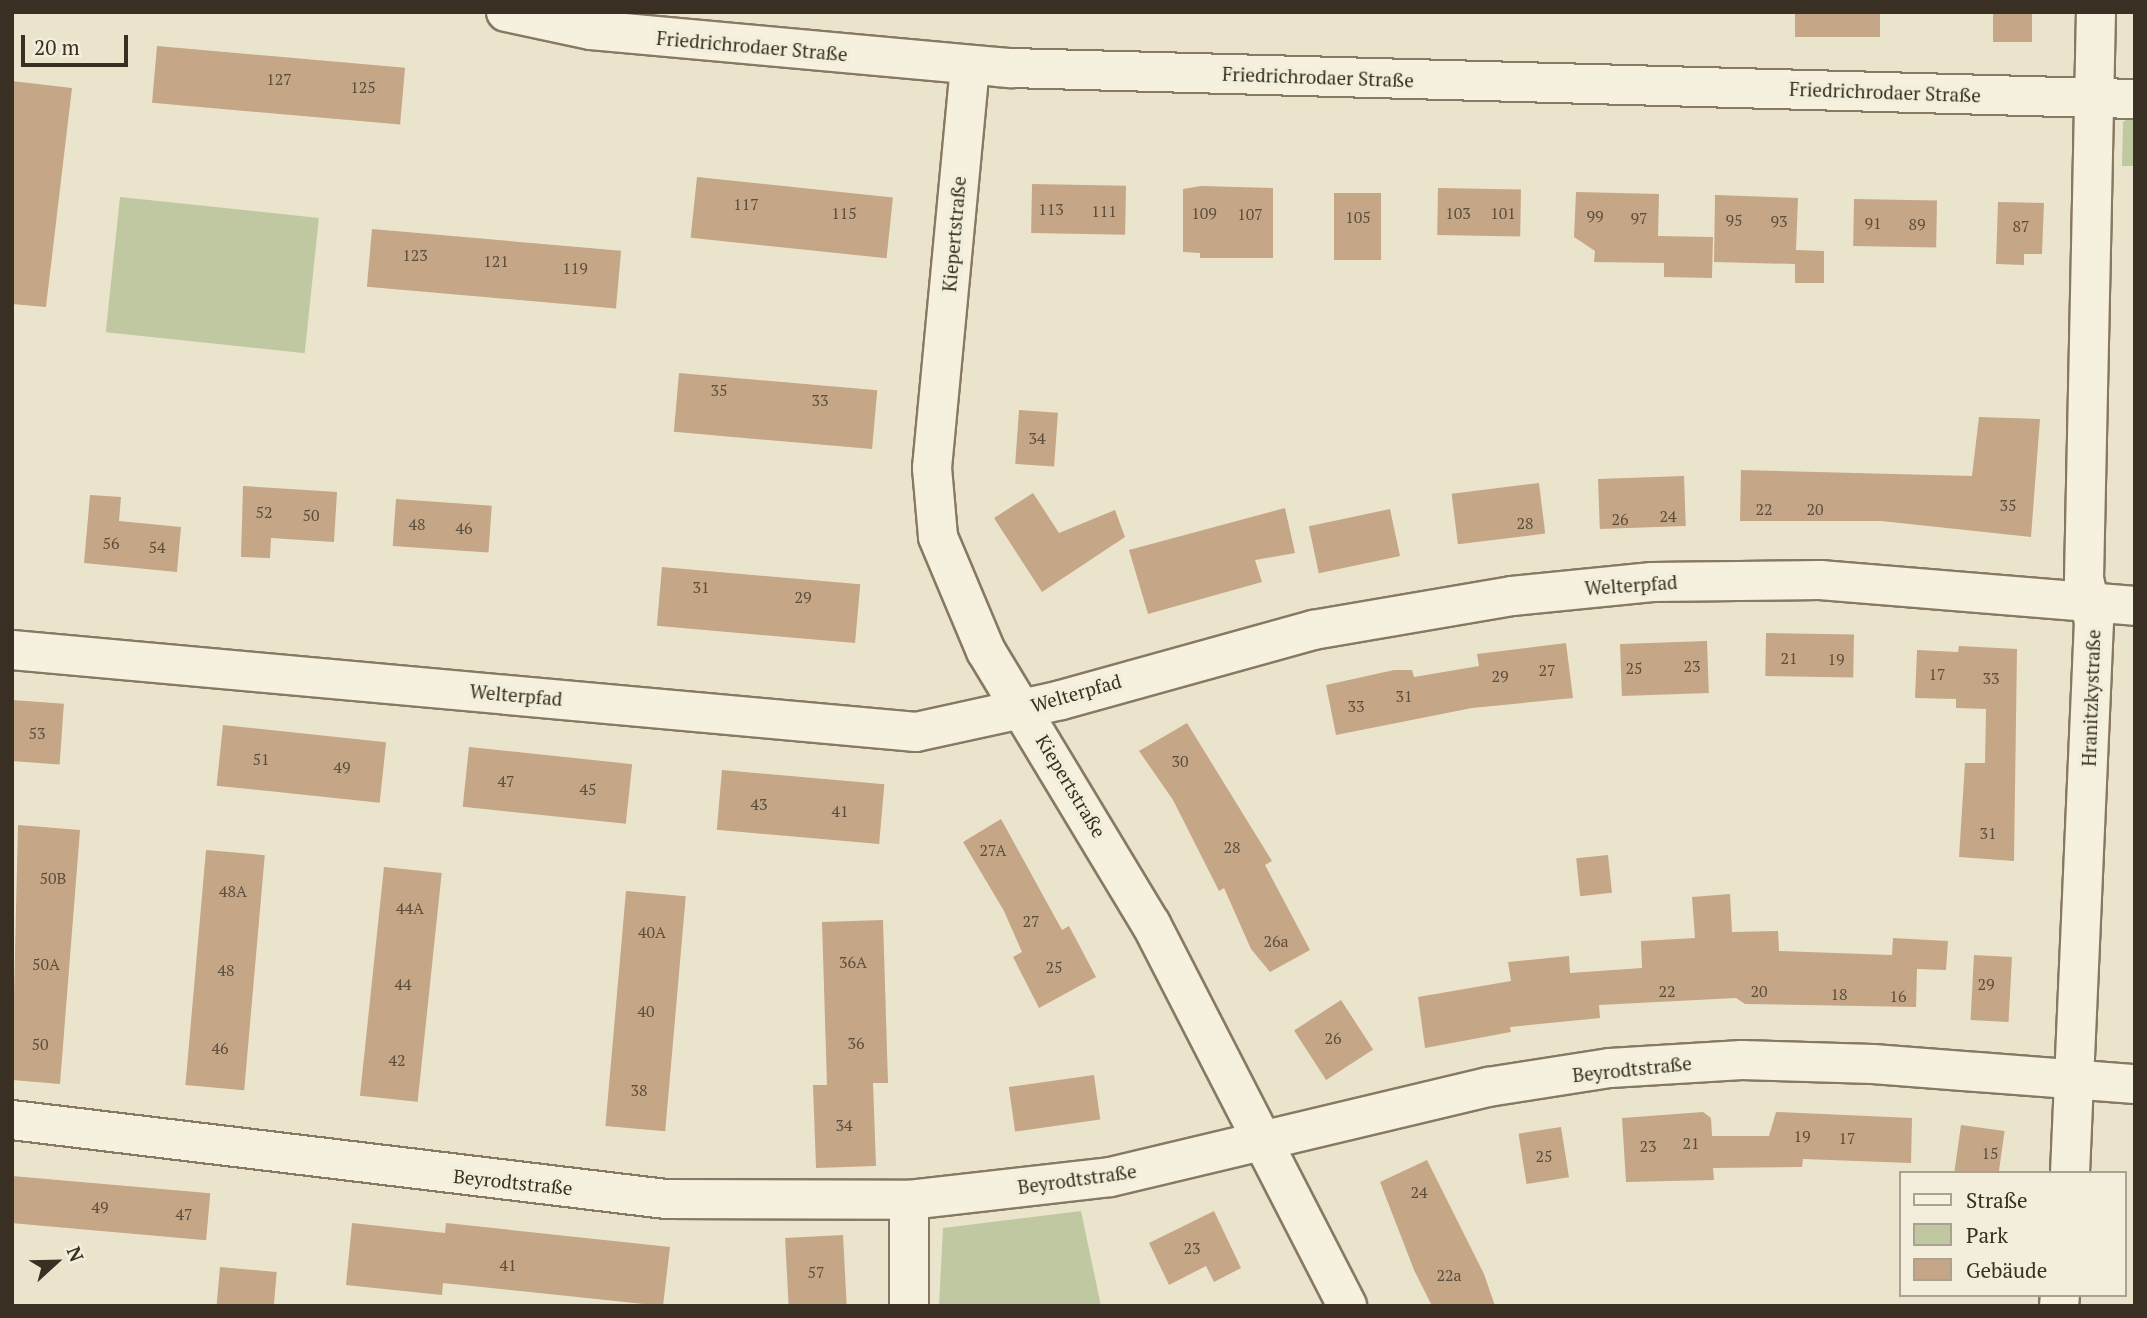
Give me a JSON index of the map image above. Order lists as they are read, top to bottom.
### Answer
{
  "streets": {
    "street": [
      "Friedrichrodaer Straße",
      "Kiepertstraße",
      "Welterpfad",
      "Hranitzkystraße",
      "Beyrodtstraße"
    ]
  },
  "crossings": [
    ["Friedrichrodaer Straße", "Kiepertstraße"],
    ["Friedrichrodaer Straße", "Hranitzkystraße"],
    ["Kiepertstraße", "Welterpfad"],
    ["Kiepertstraße", "Beyrodtstraße"],
    ["Welterpfad", "Hranitzkystraße"],
    ["Hranitzkystraße", "Beyrodtstraße"]
  ],
  "house_numbers": [
    "127",
    "125",
    "117",
    "113",
    "111",
    "115",
    "109",
    "103",
    "101",
    "107",
    "99",
    "105",
    "97",
    "95",
    "93",
    "91",
    "89",
    "87",
    "123",
    "121",
    "119",
    "35",
    "33",
    "34",
    "35",
    "22",
    "20",
    "52",
    "50",
    "24",
    "26",
    "28",
    "48",
    "46",
    "56",
    "54",
    "31",
    "29",
    "21",
    "19",
    "23",
    "25",
    "27",
    "17",
    "29",
    "33",
    "31",
    "33",
    "53",
    "51",
    "30",
    "49",
    "47",
    "45",
    "43",
    "41",
    "31",
    "28",
    "27A",
    "50B",
    "48A",
    "44A",
    "27",
    "40A",
    "26a",
    "36A",
    "50A",
    "25",
    "48",
    "44",
    "29",
    "22",
    "20",
    "18",
    "16",
    "40",
    "26",
    "36",
    "50",
    "46",
    "42",
    "38",
    "34",
    "19",
    "17",
    "21",
    "23",
    "15",
    "25",
    "24",
    "49",
    "47",
    "23",
    "41",
    "57",
    "22a"
  ],
  "legend": ["Straße", "Park", "Gebäude"],
  "scale_bar": "20 m",
  "north": "right"
}
